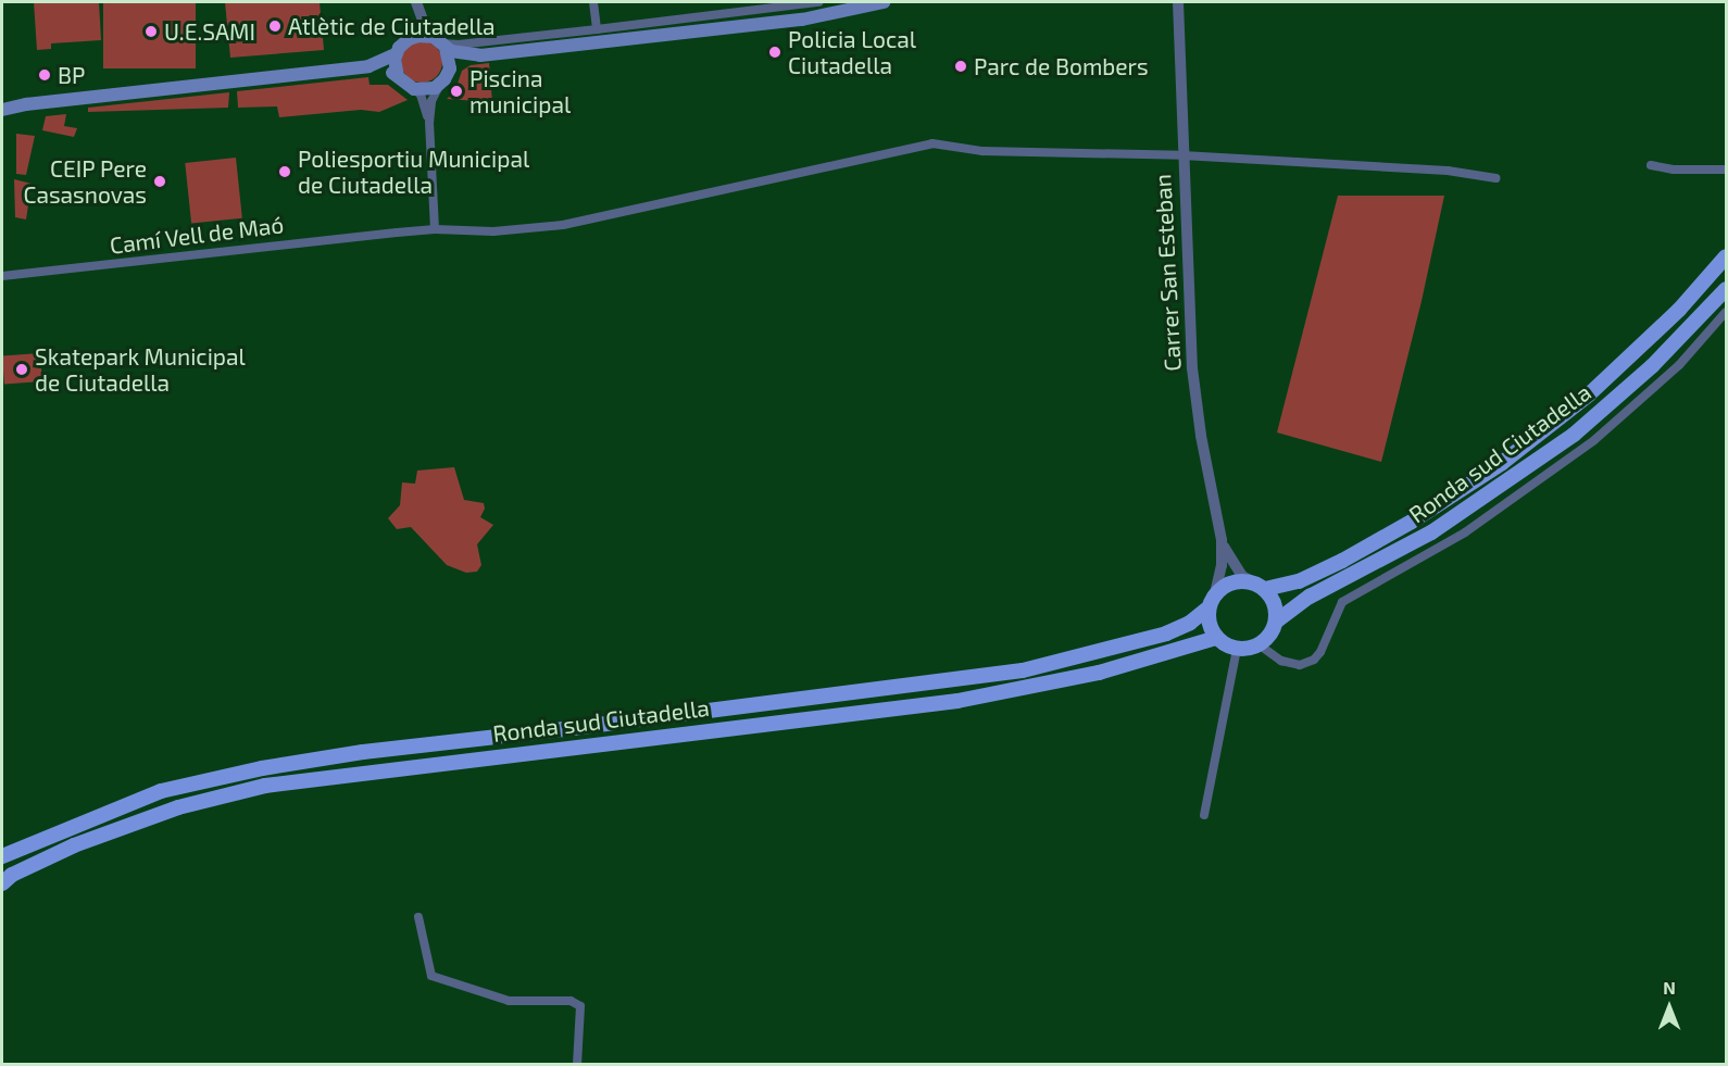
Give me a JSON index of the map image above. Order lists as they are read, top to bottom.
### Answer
{
  "streets": {
    "main road": ["Ronda sud Ciutadella"],
    "street": ["Camí Vell de Maó", "Carrer San Esteban"]
  },
  "crossings": [
    ["Camí Vell de Maó", "Carrer San Esteban"],
    ["Carrer San Esteban", "Ronda sud Ciutadella"]
  ],
  "places": [
    "Atlètic de Ciutadella",
    "U.E.SAMI",
    "Policia Local Ciutadella",
    "Parc de Bombers",
    "BP",
    "Piscina municipal",
    "Poliesportiu Municipal de Ciutadella",
    "CEIP Pere Casasnovas",
    "Skatepark Municipal de Ciutadella"
  ],
  "north": "top"
}
